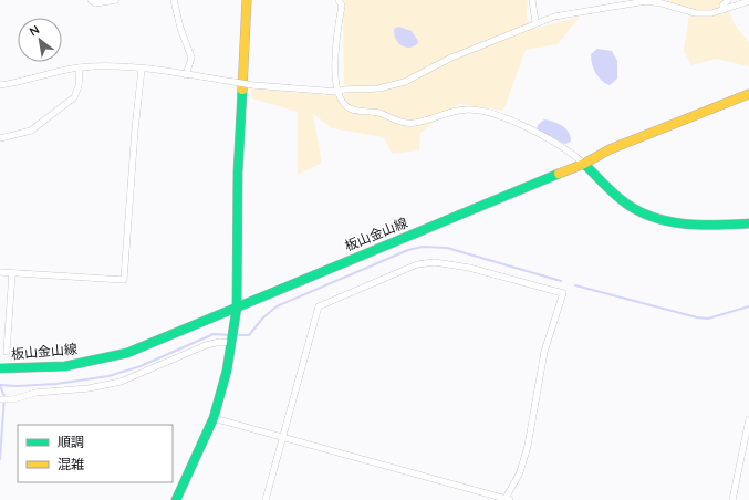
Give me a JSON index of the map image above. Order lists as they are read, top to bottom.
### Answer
{
  "streets": {
    "main road": ["板山金山線"]
  },
  "legend": ["順調", "混雑"],
  "north": "top left"
}
